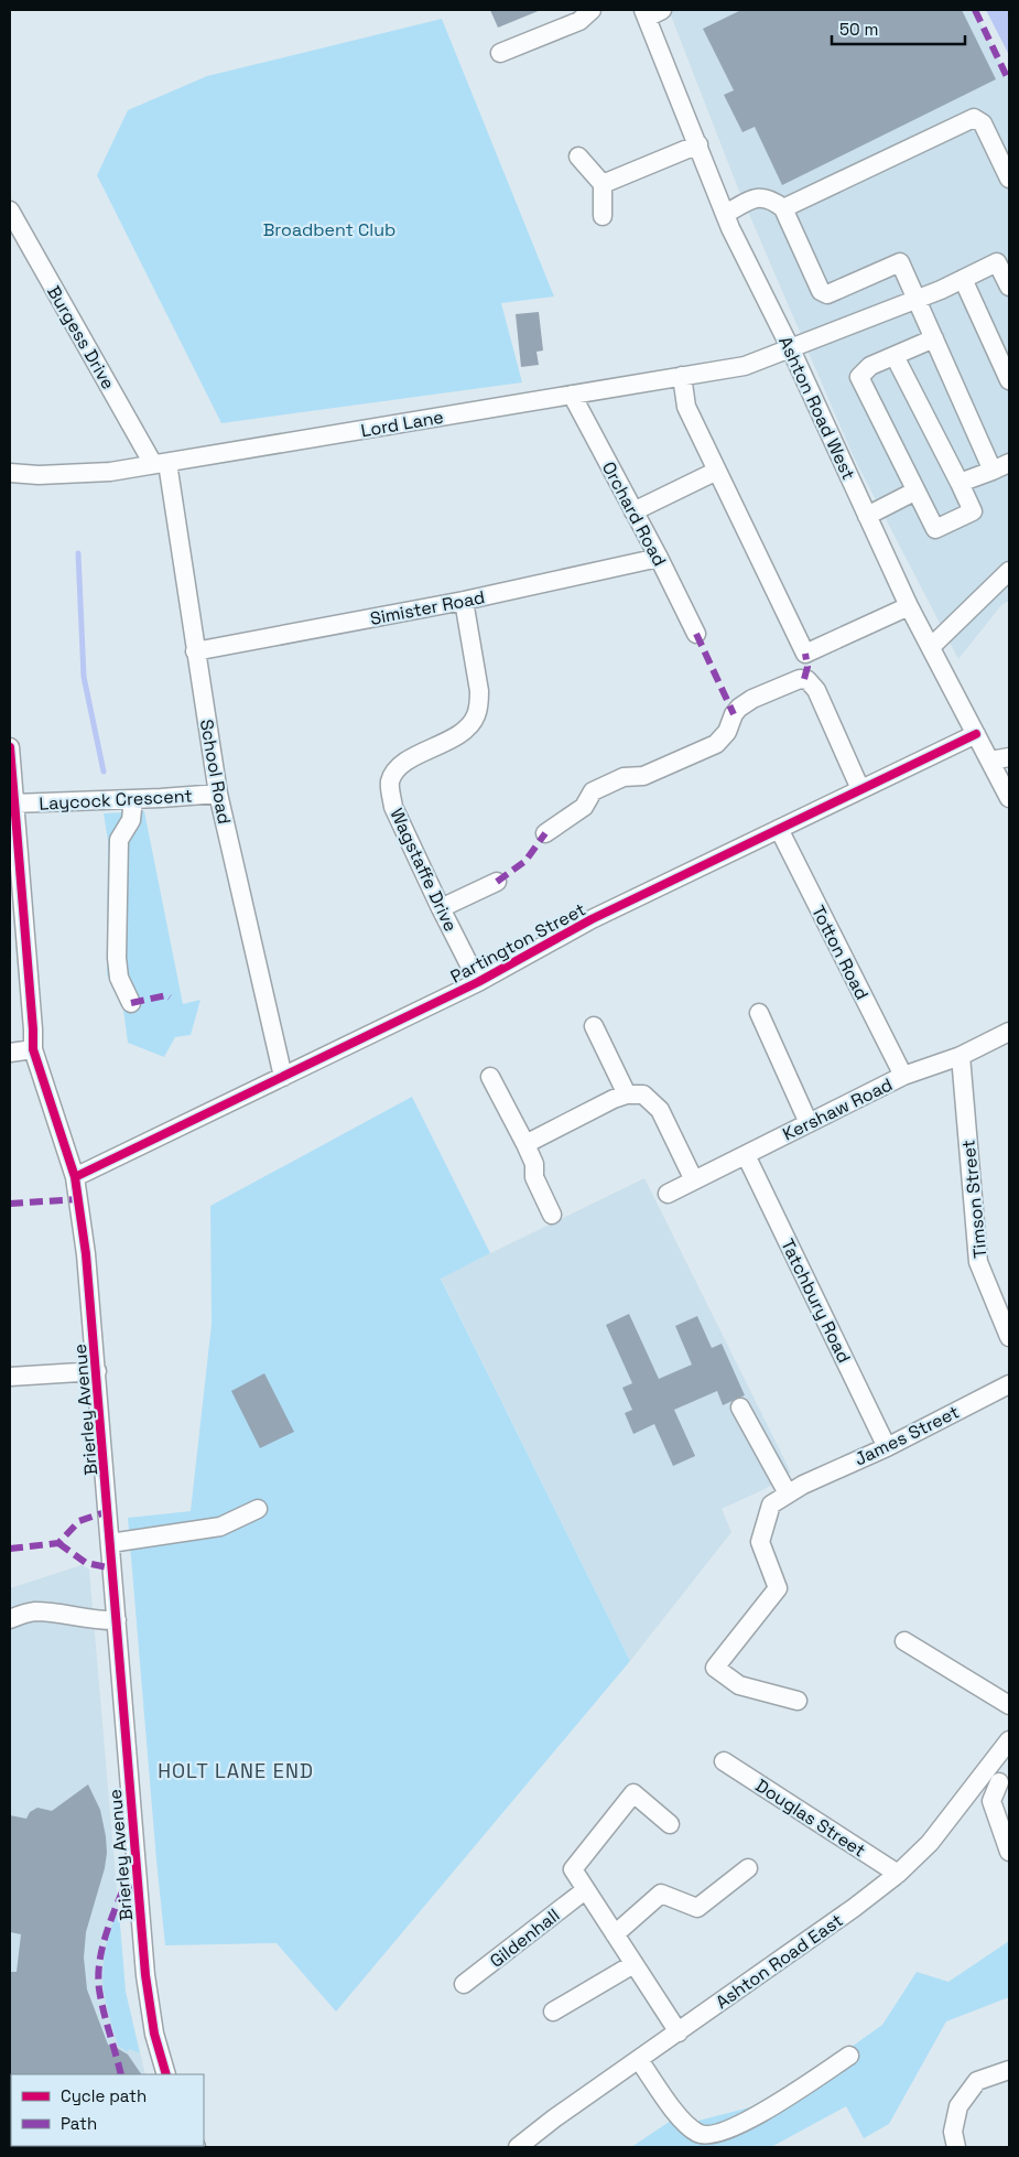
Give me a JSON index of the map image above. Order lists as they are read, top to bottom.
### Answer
{
  "streets": {
    "street": [
      "Burgess Drive",
      "Ashton Road West",
      "Lord Lane",
      "Orchard Road",
      "Simister Road",
      "School Road",
      "Laycock Crescent",
      "Wagstaffe Drive",
      "Partington Street",
      "Totton Road",
      "Kershaw Road",
      "Timson Street",
      "Tatchbury Road",
      "Brierley Avenue",
      "James Street",
      "Douglas Street",
      "Gildenhall",
      "Ashton Road East"
    ]
  },
  "crossings": [
    ["Burgess Drive", "Lord Lane"],
    ["Burgess Drive", "School Road"],
    ["Ashton Road West", "Lord Lane"],
    ["Ashton Road West", "Partington Street"],
    ["Lord Lane", "Orchard Road"],
    ["Lord Lane", "School Road"],
    ["Orchard Road", "Simister Road"],
    ["Simister Road", "School Road"],
    ["Simister Road", "Wagstaffe Drive"],
    ["School Road", "Laycock Crescent"],
    ["School Road", "Partington Street"],
    ["Laycock Crescent", "Brierley Avenue"],
    ["Wagstaffe Drive", "Partington Street"],
    ["Partington Street", "Totton Road"],
    ["Partington Street", "Brierley Avenue"],
    ["Totton Road", "Kershaw Road"],
    ["Kershaw Road", "Timson Street"],
    ["Kershaw Road", "Tatchbury Road"],
    ["Tatchbury Road", "James Street"],
    ["Douglas Street", "Ashton Road East"]
  ],
  "districts": ["HOLT LANE END"],
  "parks": ["Broadbent Club"],
  "legend": ["Cycle path", "Path"],
  "scale_bar": "50 m"
}
